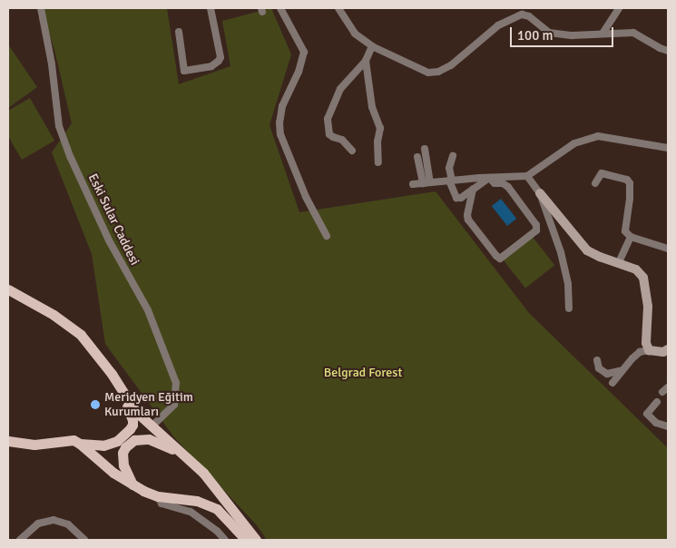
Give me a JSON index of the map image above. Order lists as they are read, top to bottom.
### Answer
{
  "streets": {
    "street": ["Eski Sular Caddesi"]
  },
  "parks": ["Belgrad Forest"],
  "places": ["Meridyen Eğitim Kurumları"],
  "scale_bar": "100 m"
}
